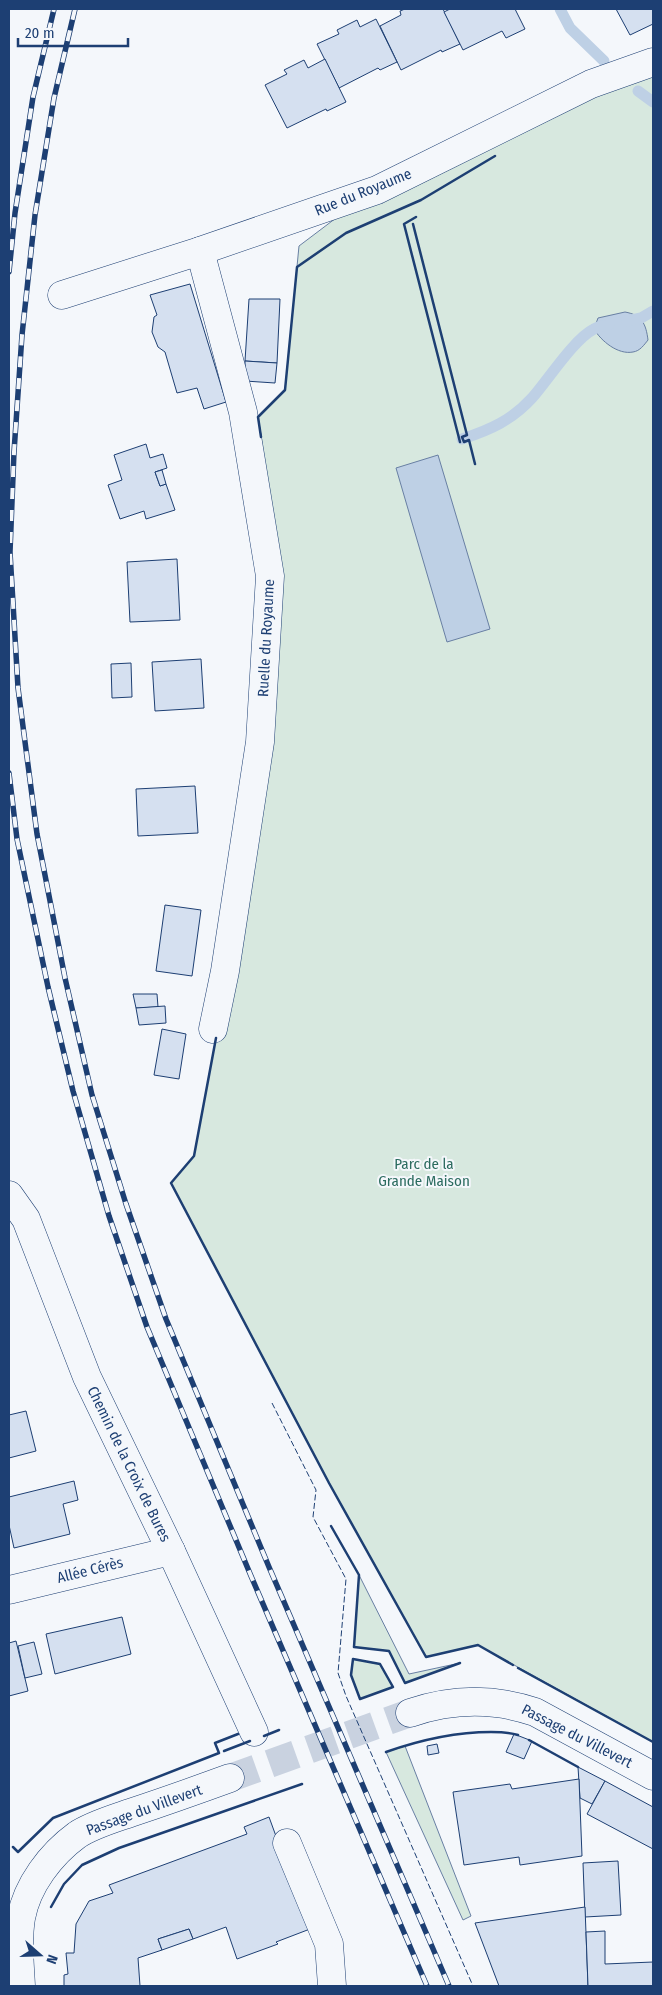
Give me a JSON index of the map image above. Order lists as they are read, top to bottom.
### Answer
{
  "streets": {
    "street": [
      "Rue du Royaume",
      "Ruelle du Royaume",
      "Chemin de la Croix de Bures",
      "Allée Cérès",
      "Passage du Villevert"
    ]
  },
  "crossings": [
    ["Rue du Royaume", "Ruelle du Royaume"],
    ["Chemin de la Croix de Bures", "Allée Cérès"]
  ],
  "parks": ["Parc de la Grande Maison"],
  "scale_bar": "20 m",
  "north": "right"
}
